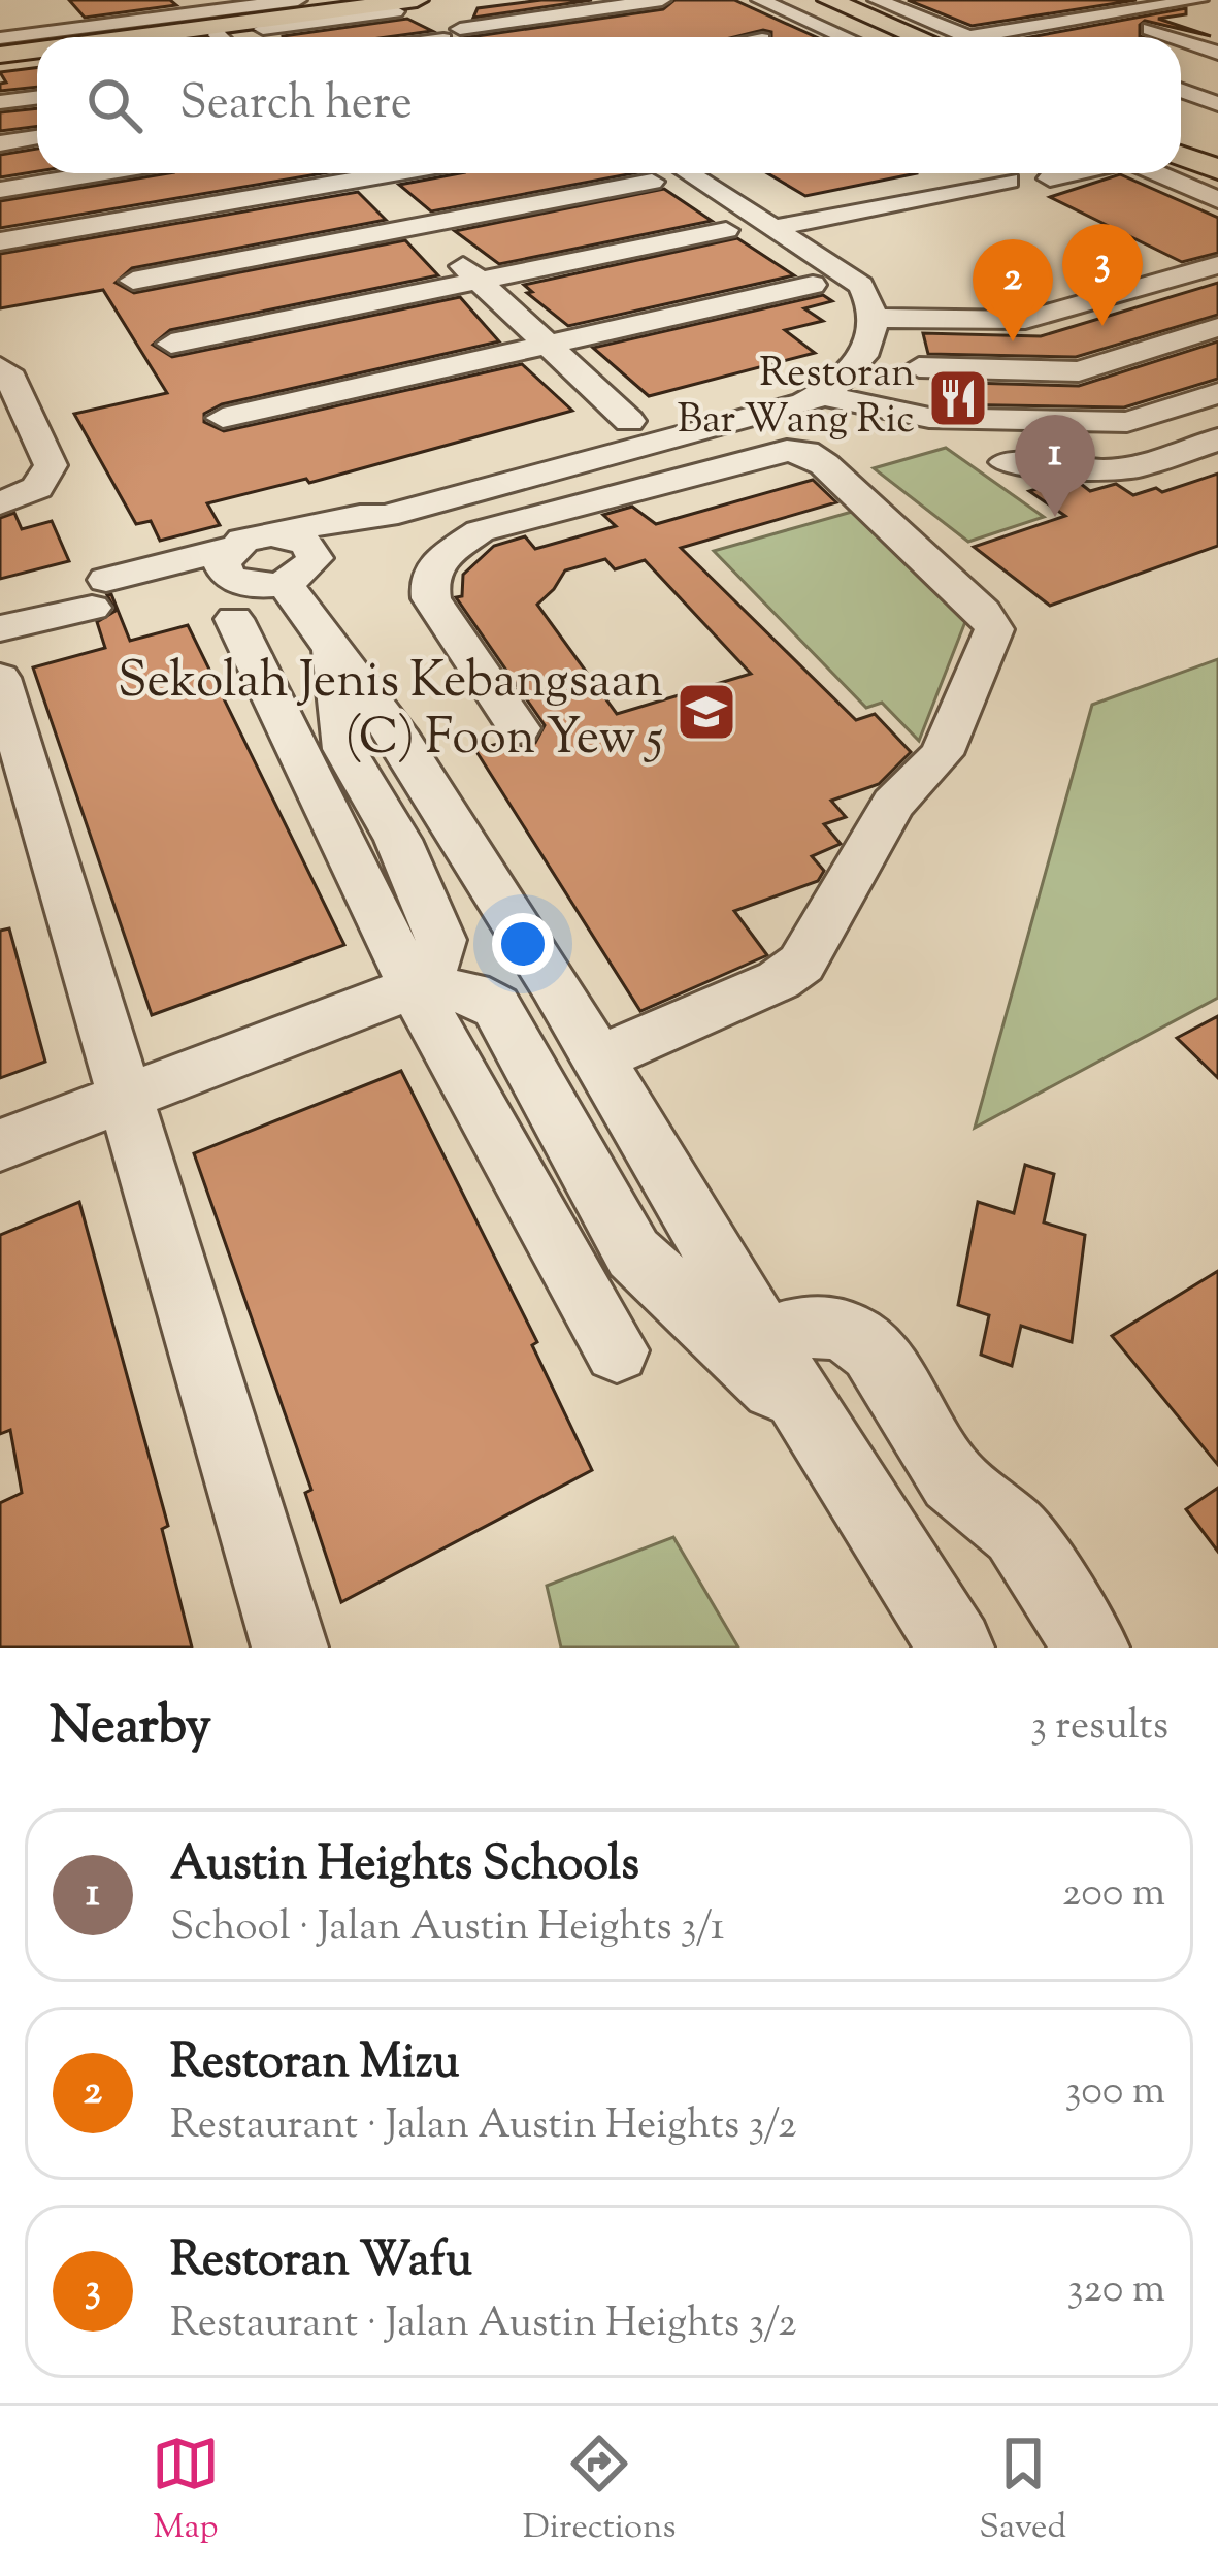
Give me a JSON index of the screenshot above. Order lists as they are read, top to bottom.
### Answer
{
  "places": {
    "restaurant": ["Restoran Bar Wang Ric"],
    "school or university": ["Sekolah Jenis Kebangsaan (C) Foon Yew 5"]
  },
  "page": {
    "search": "Search here",
    "pins": ["3", "2", "1"],
    "heading": ["Nearby", "3 results"],
    "list": [
      {
        "mark": "1",
        "name": "Austin Heights Schools",
        "note": "School · Jalan Austin Heights 3/1",
        "value": "200 m"
      },
      {
        "mark": "2",
        "name": "Restoran Mizu",
        "note": "Restaurant · Jalan Austin Heights 3/2",
        "value": "300 m"
      },
      {
        "mark": "3",
        "name": "Restoran Wafu",
        "note": "Restaurant · Jalan Austin Heights 3/2",
        "value": "320 m"
      }
    ],
    "nav": ["Map", "Directions", "Saved"]
  }
}
